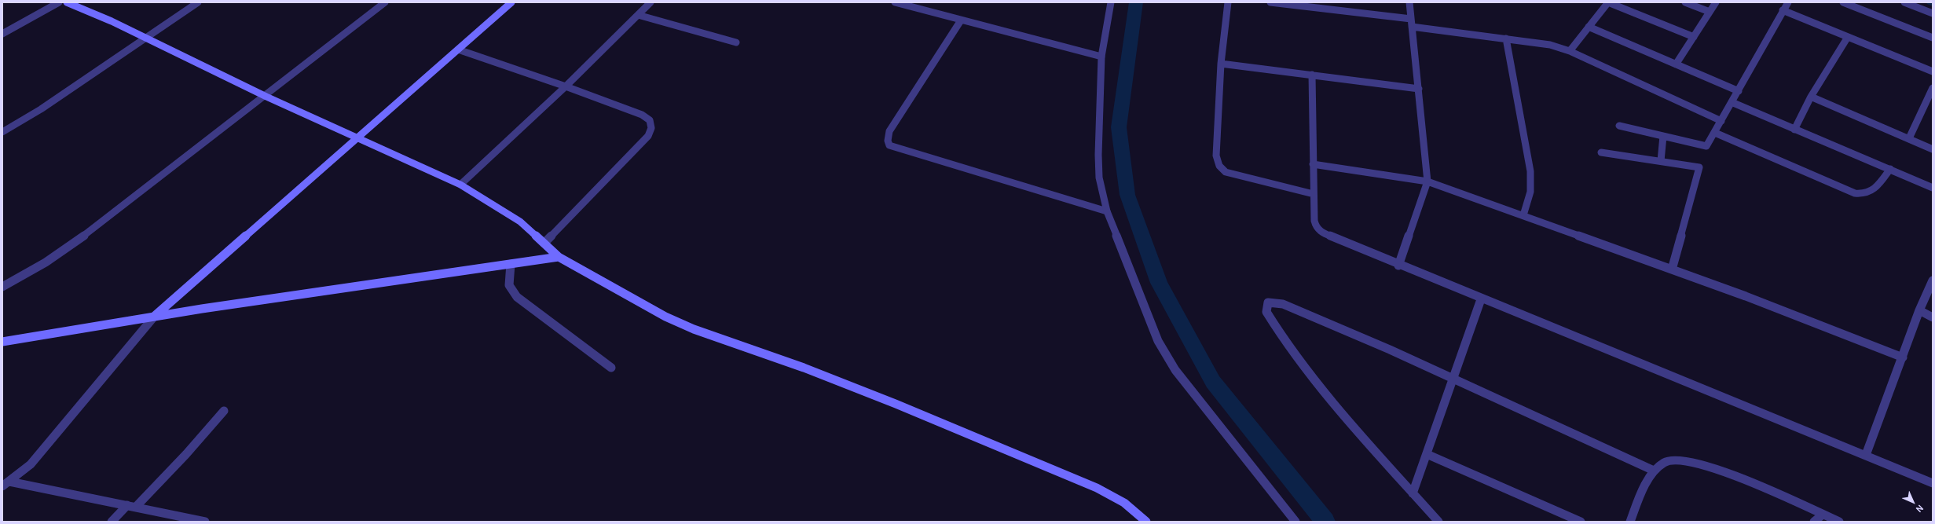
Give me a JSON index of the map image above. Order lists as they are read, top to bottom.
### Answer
{
  "north": "bottom right"
}
